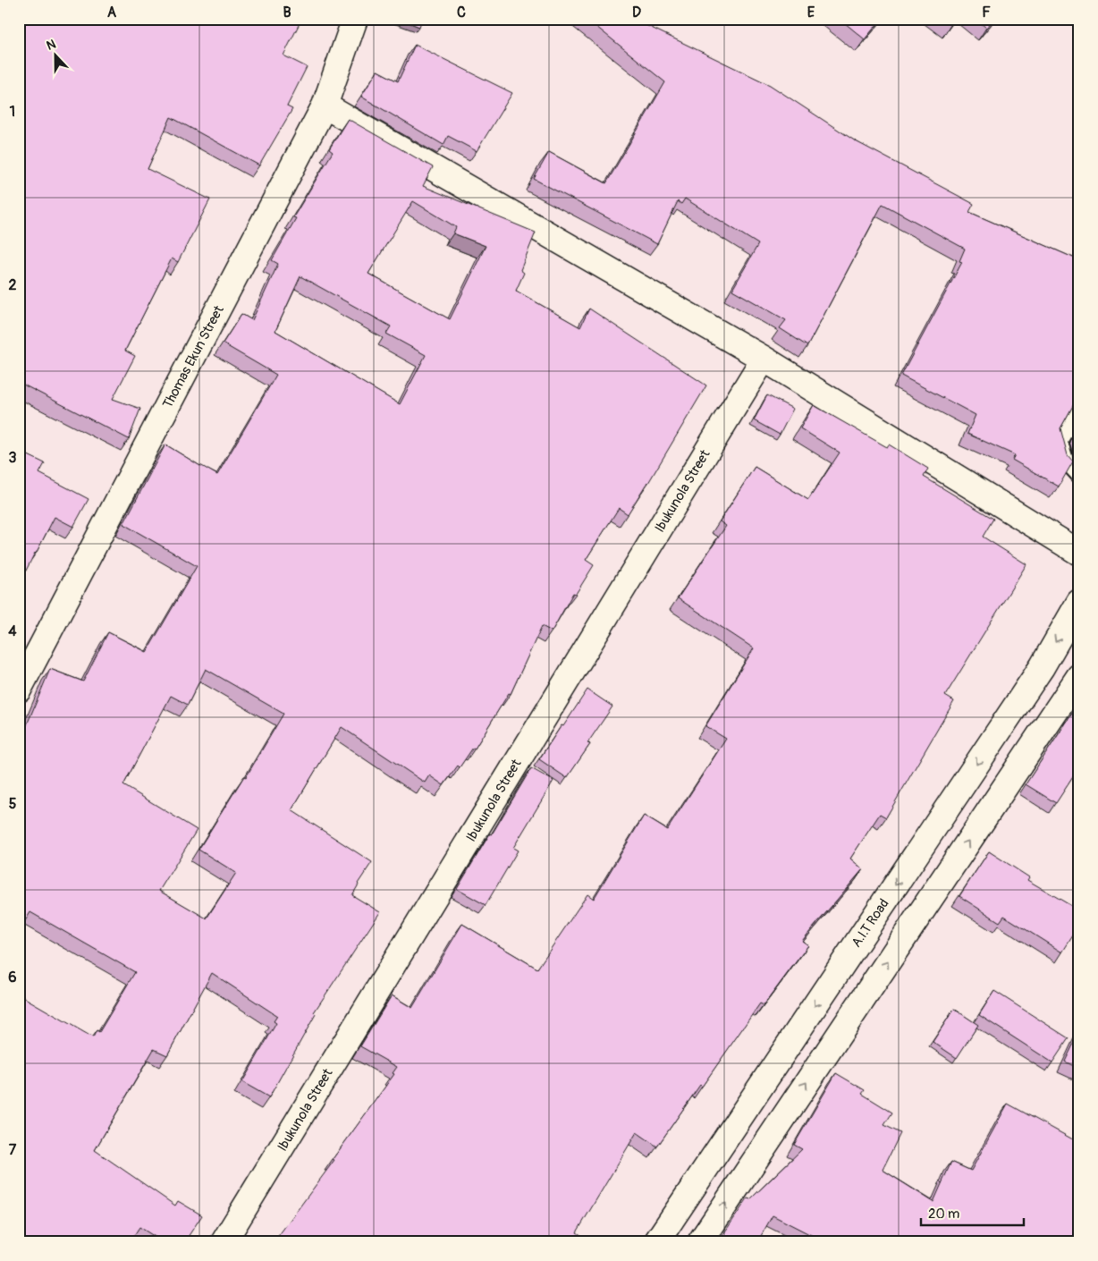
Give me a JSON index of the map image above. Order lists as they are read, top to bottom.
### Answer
{
  "streets": {
    "street": ["Thomas Ekun Street", "Ibukunola Street", "A.I.T Road"]
  },
  "scale_bar": "20 m",
  "north": "top",
  "grid": {
    "columns": [
      "A",
      "B",
      "C",
      "D",
      "E",
      "F"
    ],
    "rows": [
      "1",
      "2",
      "3",
      "4",
      "5",
      "6",
      "7"
    ]
  }
}
